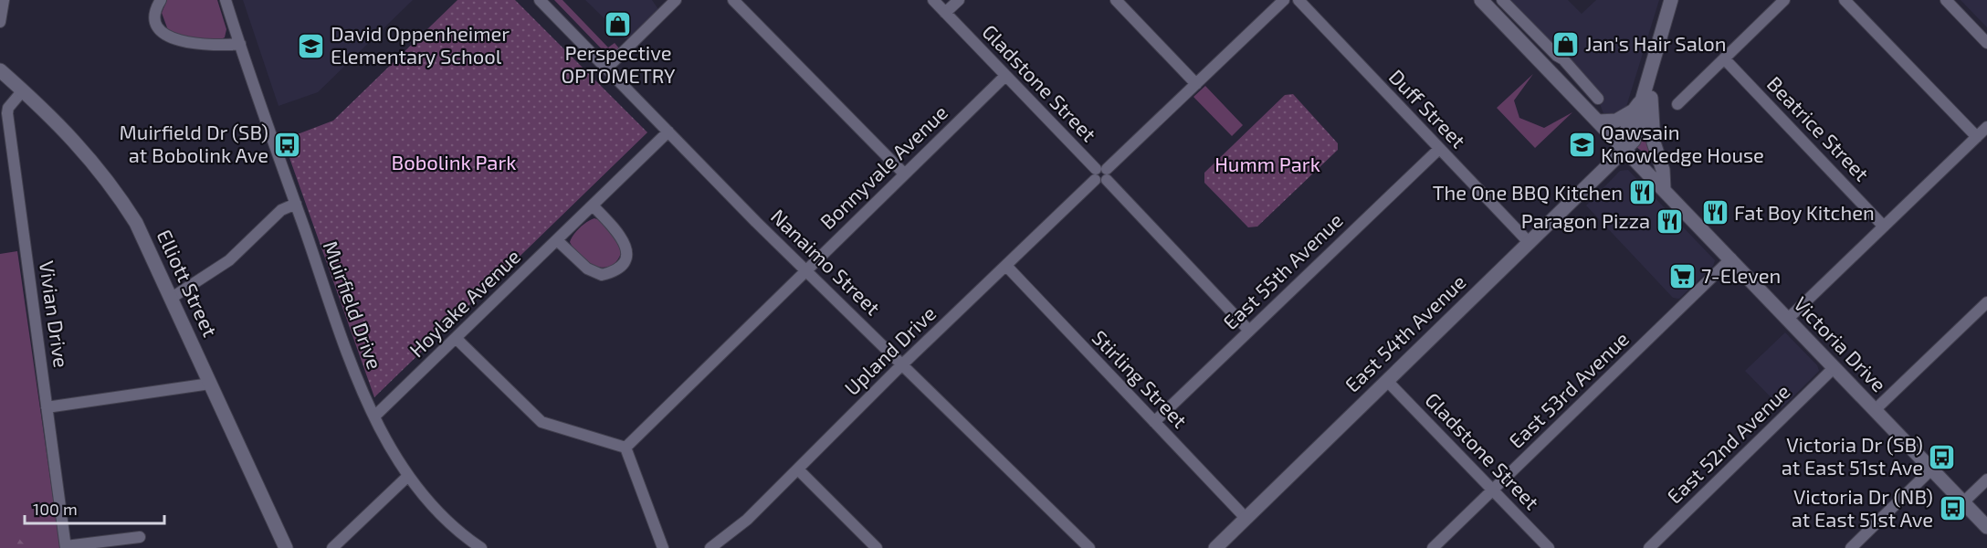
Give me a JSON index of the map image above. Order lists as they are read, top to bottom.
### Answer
{
  "streets": {
    "street": [
      "Gladstone Street",
      "Duff Street",
      "Beatrice Street",
      "Bonnyvale Avenue",
      "Nanaimo Street",
      "East 55th Avenue",
      "Elliott Street",
      "Hoylake Avenue",
      "Muirfield Drive",
      "Vivian Drive",
      "East 54th Avenue",
      "Victoria Drive",
      "Upland Drive",
      "Stirling Street",
      "East 53rd Avenue",
      "East 52nd Avenue"
    ]
  },
  "crossings": [
    ["Gladstone Street", "Bonnyvale Avenue"],
    ["Gladstone Street", "East 55th Avenue"],
    ["Gladstone Street", "East 54th Avenue"],
    ["Gladstone Street", "Upland Drive"],
    ["Gladstone Street", "East 53rd Avenue"],
    ["Duff Street", "East 55th Avenue"],
    ["Duff Street", "East 54th Avenue"],
    ["Bonnyvale Avenue", "Nanaimo Street"],
    ["Nanaimo Street", "Hoylake Avenue"],
    ["Nanaimo Street", "Upland Drive"],
    ["East 55th Avenue", "Stirling Street"],
    ["Elliott Street", "Vivian Drive"],
    ["Hoylake Avenue", "Muirfield Drive"],
    ["East 54th Avenue", "Victoria Drive"],
    ["East 54th Avenue", "Stirling Street"],
    ["Victoria Drive", "East 53rd Avenue"],
    ["Victoria Drive", "East 52nd Avenue"],
    ["Upland Drive", "Stirling Street"]
  ],
  "parks": ["Bobolink Park", "Humm Park"],
  "places": {
    "shop": ["Perspective OPTOMETRY", "Jan's Hair Salon"],
    "school or university": ["David Oppenheimer Elementary School", "Qawsain Knowledge House"],
    "bus stop": ["Muirfield Dr (SB) at Bobolink Ave", "Victoria Dr (SB) at East 51st Ave", "Victoria Dr (NB) at East 51st Ave"],
    "restaurant": ["The One BBQ Kitchen", "Fat Boy Kitchen", "Paragon Pizza"],
    "supermarket": ["7-Eleven"]
  },
  "scale_bar": "100 m"
}
